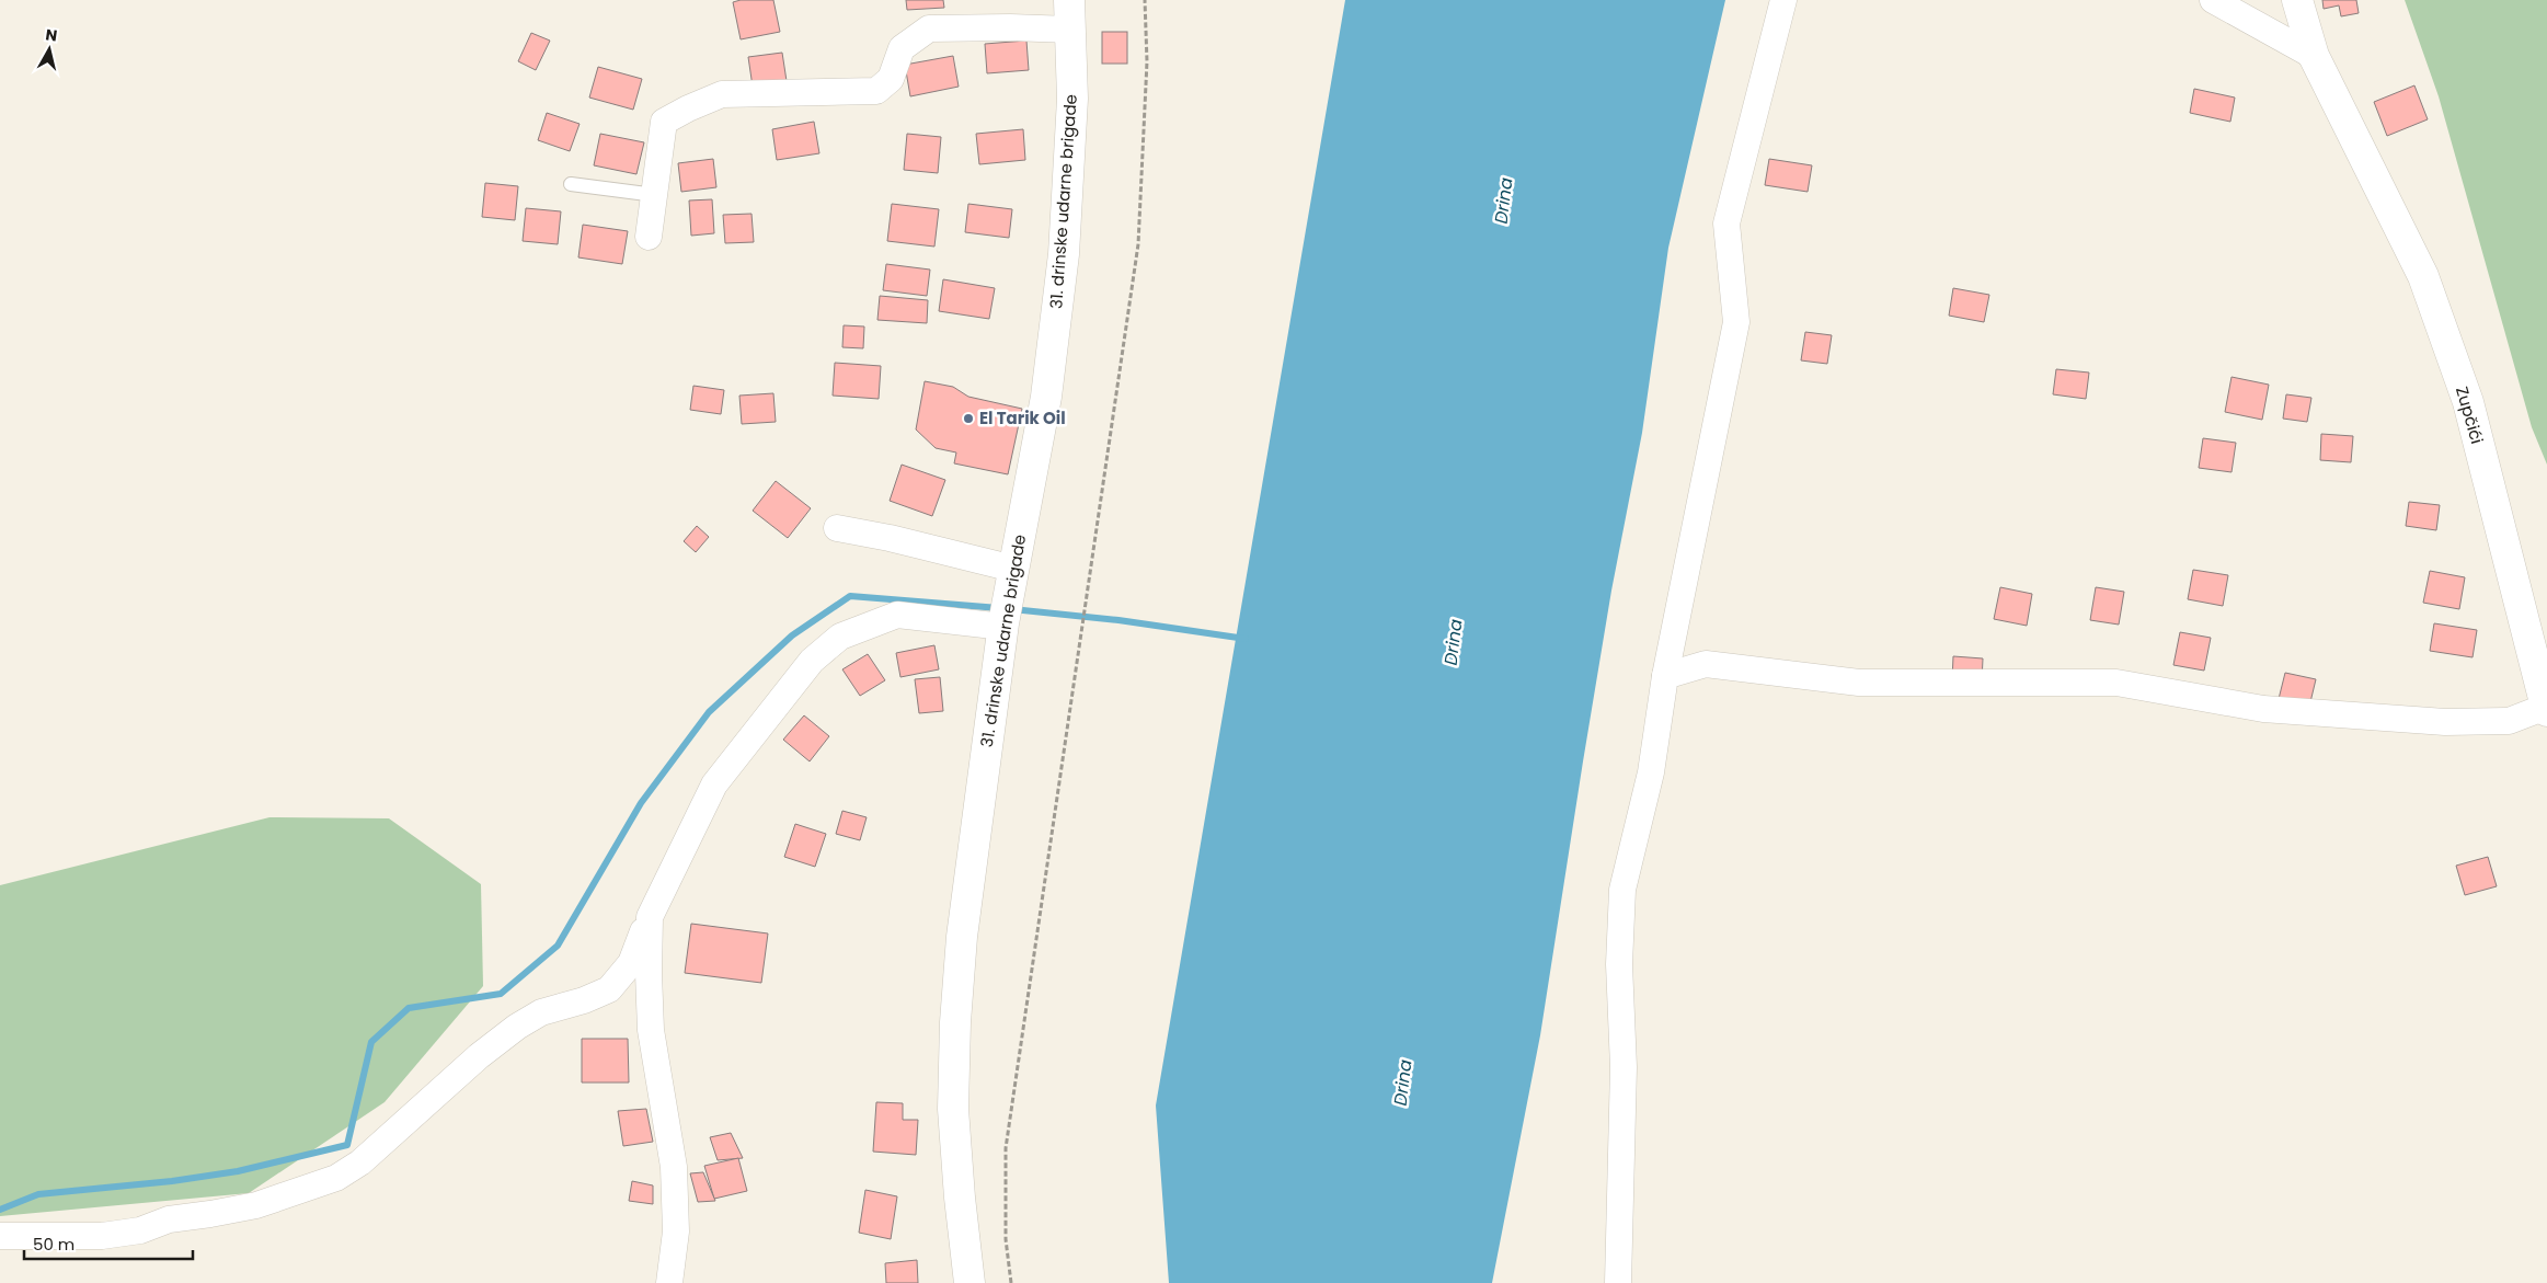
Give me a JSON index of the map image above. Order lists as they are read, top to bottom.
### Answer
{
  "streets": {
    "main road": ["31. drinske udarne brigade", "Zupčići"]
  },
  "water": ["Drina"],
  "places": ["El Tarik Oil"],
  "scale_bar": "50 m",
  "north": "top"
}
